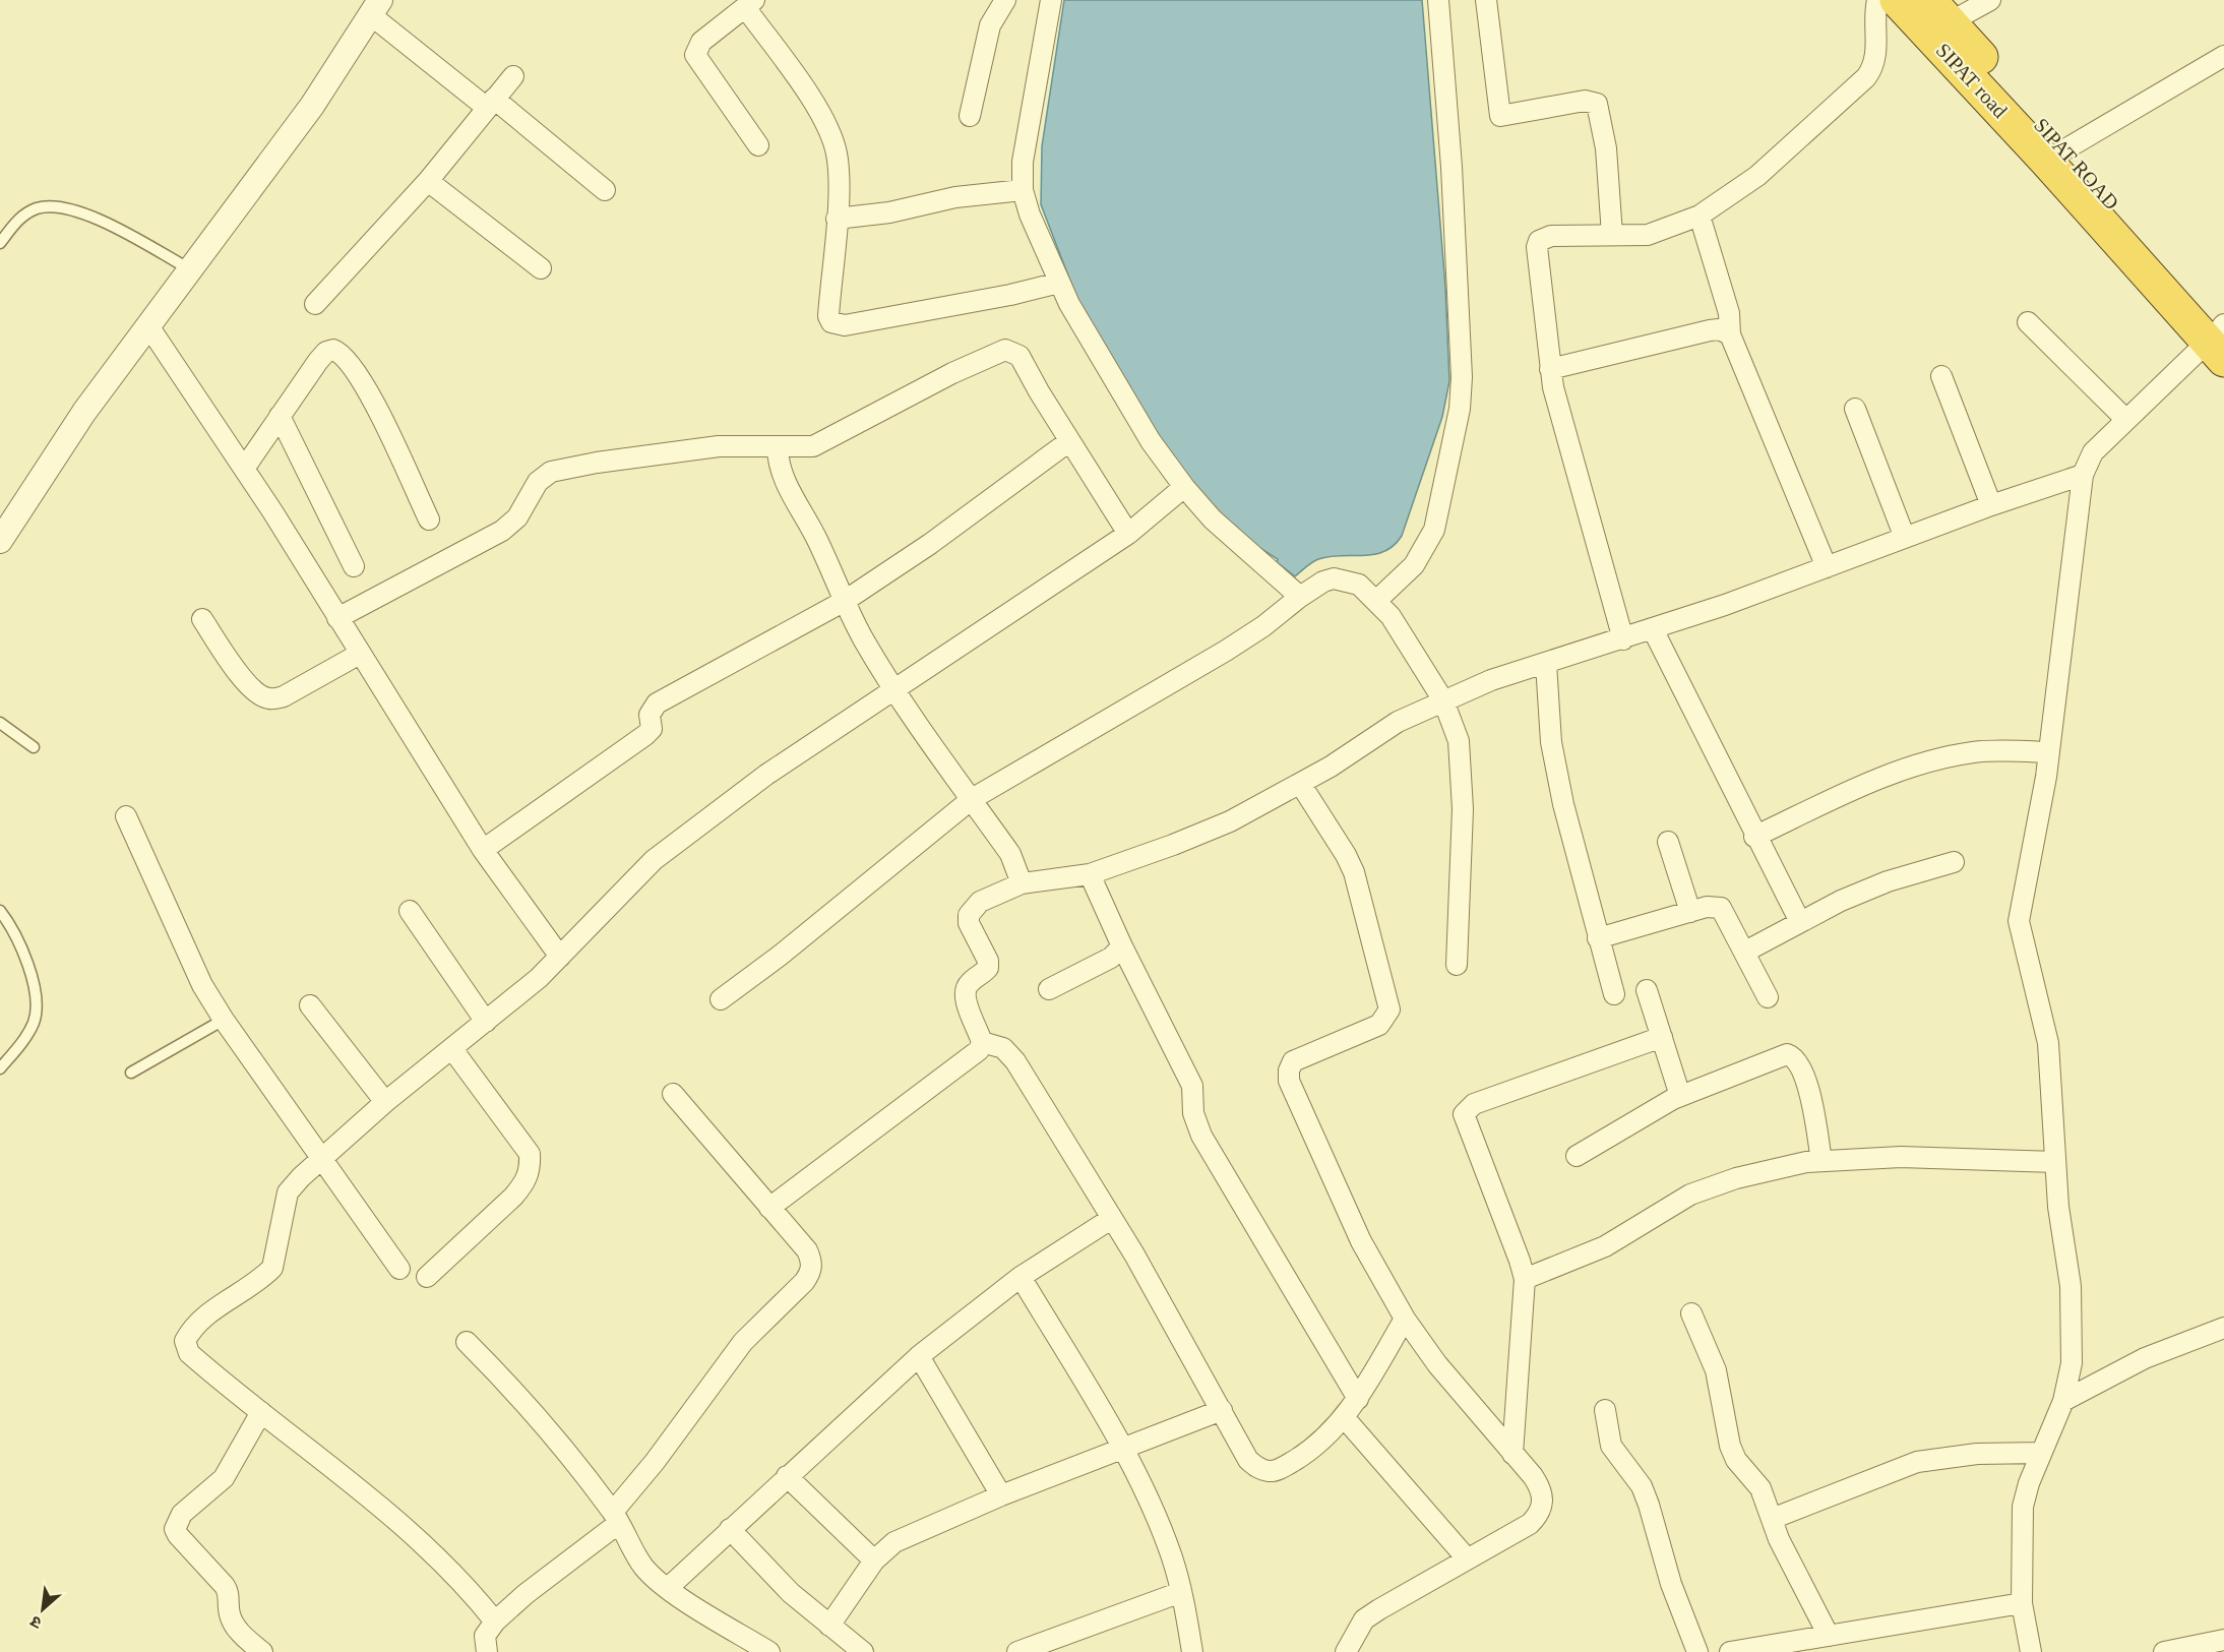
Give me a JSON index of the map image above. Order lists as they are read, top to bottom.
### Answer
{
  "streets": {
    "highway": ["SIPAT road", "SIPAT ROAD"]
  },
  "crossings": [
    ["SIPAT road", "SIPAT ROAD"]
  ],
  "north": "bottom left"
}
